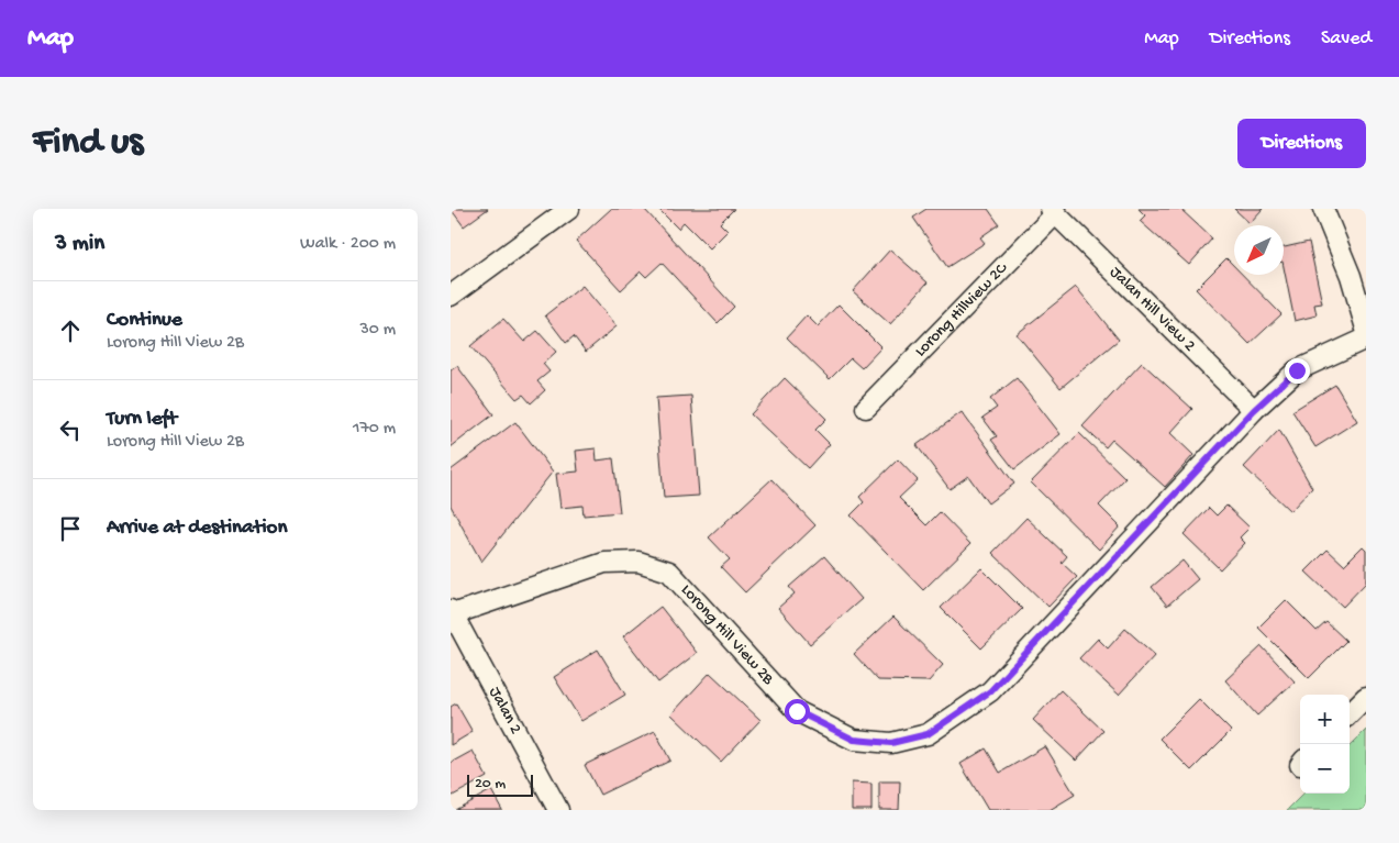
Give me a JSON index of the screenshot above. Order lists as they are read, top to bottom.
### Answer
{
  "streets": {
    "street": [
      "Jalan Hill View 2",
      "Lorong Hillview 2C",
      "Lorong Hill View 2B",
      "Jalan 2"
    ]
  },
  "crossings": [
    ["Jalan Hill View 2", "Lorong Hillview 2C"],
    ["Jalan Hill View 2", "Lorong Hill View 2B"],
    ["Lorong Hill View 2B", "Jalan 2"]
  ],
  "scale_bar": "20 m",
  "north": "bottom left",
  "page": {
    "header": "Map",
    "nav": ["Map", "Directions", "Saved"],
    "buttons": "Directions",
    "title": "Find us",
    "heading": ["3 min", "Walk · 200 m"],
    "list": [
      ["Continue", "Lorong Hill View 2B", "30 m"],
      ["Turn left", "Lorong Hill View 2B", "170 m"],
      "Arrive at destination"
    ],
    "map_buttons": ["+", "−"],
    "scale": "20 m"
  }
}
